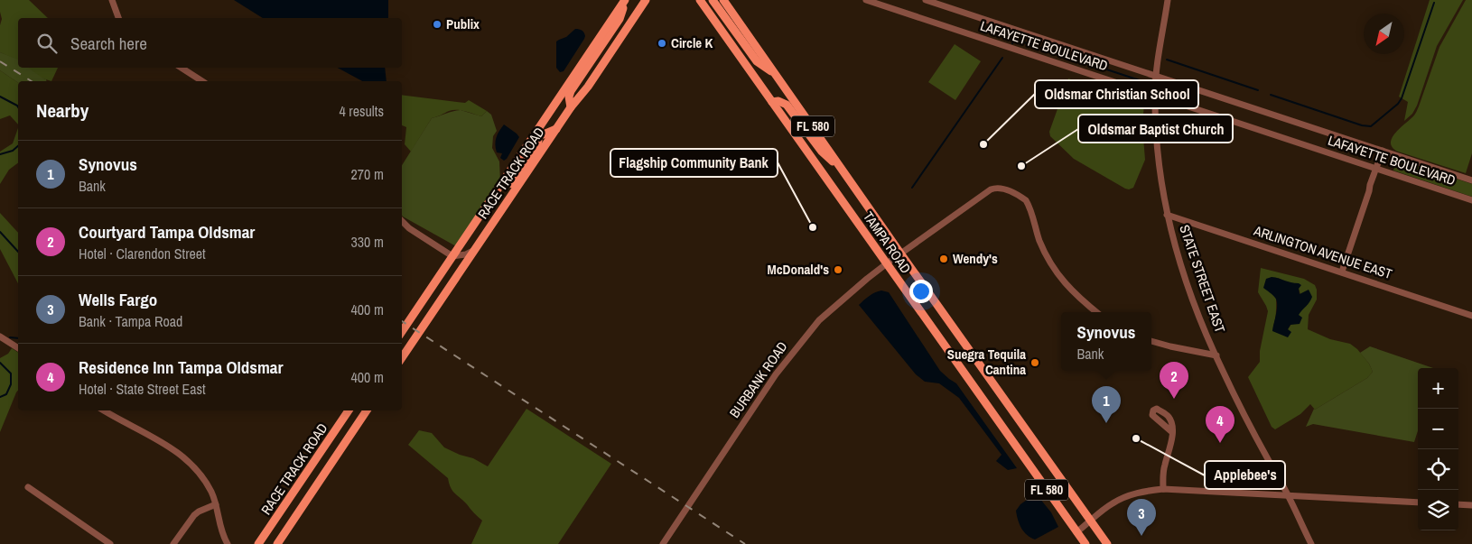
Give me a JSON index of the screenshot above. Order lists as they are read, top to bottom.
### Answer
{
  "streets": {
    "main road": ["FL 580", "RACE TRACK ROAD", "TAMPA ROAD"],
    "street": [
      "LAFAYETTE BOULEVARD",
      "ARLINGTON AVENUE EAST",
      "STATE STREET EAST",
      "BURBANK ROAD"
    ]
  },
  "crossings": [
    ["LAFAYETTE BOULEVARD", "STATE STREET EAST"],
    ["TAMPA ROAD", "BURBANK ROAD"],
    ["ARLINGTON AVENUE EAST", "STATE STREET EAST"]
  ],
  "places": [
    "Publix",
    "Circle K",
    "Oldsmar Christian School",
    "Oldsmar Baptist Church",
    "Flagship Community Bank",
    "Wendy's",
    "McDonald's",
    "Suegra Tequila Cantina",
    "Applebee's"
  ],
  "north": "bottom left",
  "page": {
    "search": "Search here",
    "heading": ["Nearby", "4 results"],
    "list": [
      {
        "mark": "1",
        "name": "Synovus",
        "note": "Bank",
        "value": "270 m"
      },
      {
        "mark": "2",
        "name": "Courtyard Tampa Oldsmar",
        "note": "Hotel · Clarendon Street",
        "value": "330 m"
      },
      {
        "mark": "3",
        "name": "Wells Fargo",
        "note": "Bank · Tampa Road",
        "value": "400 m"
      },
      {
        "mark": "4",
        "name": "Residence Inn Tampa Oldsmar",
        "note": "Hotel · State Street East",
        "value": "400 m"
      }
    ],
    "popup": ["Synovus", "Bank"],
    "pins": [
      "2",
      "1",
      "4",
      "3"
    ],
    "map_buttons": ["+", "−"]
  }
}
